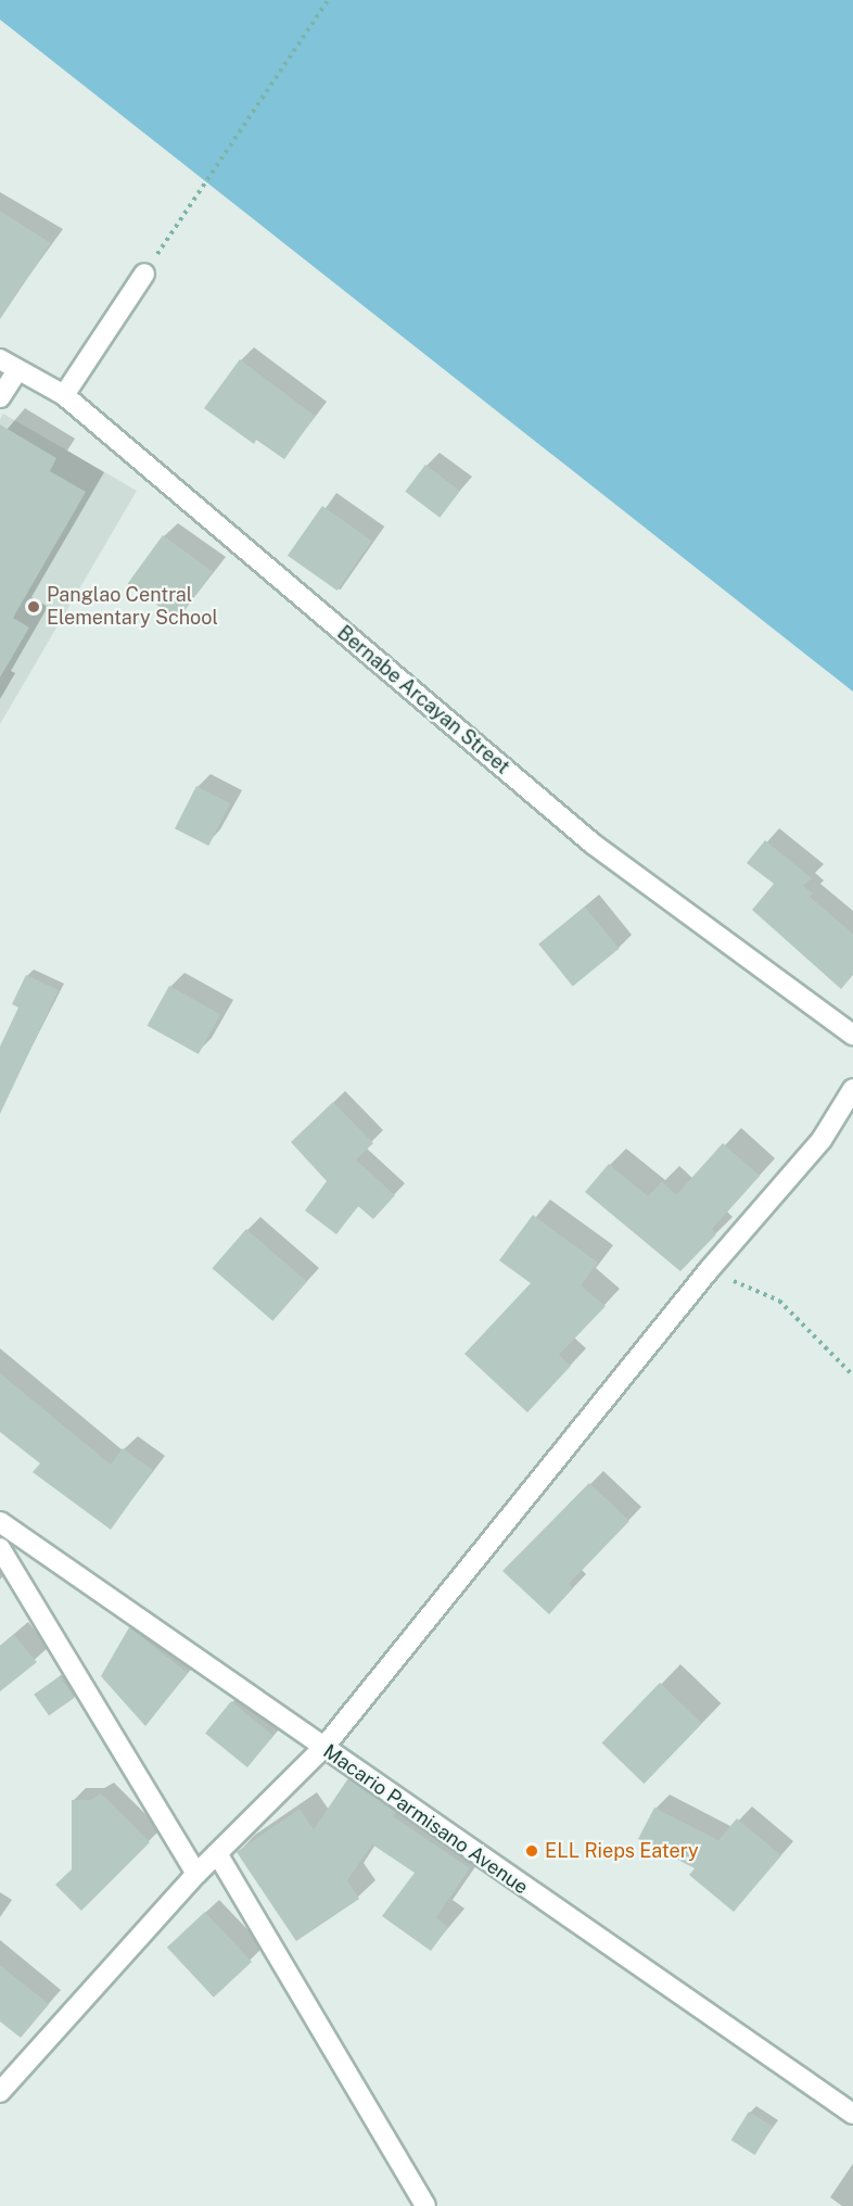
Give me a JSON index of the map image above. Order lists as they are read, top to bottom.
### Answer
{
  "streets": {
    "street": ["Bernabe Arcayan Street", "Macario Parmisano Avenue"]
  },
  "places": ["Panglao Central Elementary School", "ELL Rieps Eatery"]
}
